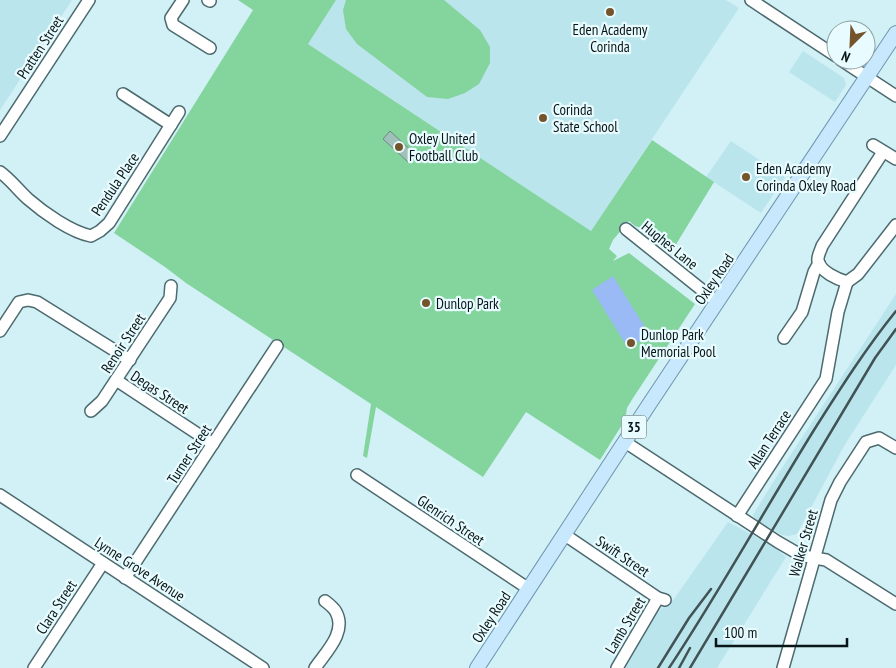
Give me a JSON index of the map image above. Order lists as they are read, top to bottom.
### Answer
{
  "streets": {
    "main road": ["Oxley Road", "35"],
    "street": [
      "Pratten Street",
      "Pendula Place",
      "Hughes Lane",
      "Renoir Street",
      "Degas Street",
      "Allan Terrace",
      "Turner Street",
      "Glenrich Street",
      "Walker Street",
      "Swift Street",
      "Lynne Grove Avenue",
      "Clara Street",
      "Lamb Street"
    ]
  },
  "crossings": [
    ["Hughes Lane", "Oxley Road"],
    ["Oxley Road", "Glenrich Street"],
    ["Oxley Road", "Swift Street"],
    ["Renoir Street", "Degas Street"],
    ["Degas Street", "Turner Street"],
    ["Turner Street", "Lynne Grove Avenue"],
    ["Swift Street", "Lamb Street"],
    ["Lynne Grove Avenue", "Clara Street"]
  ],
  "places": [
    "Eden Academy Corinda",
    "Corinda State School",
    "Oxley United Football Club",
    "Eden Academy Corinda Oxley Road",
    "Dunlop Park",
    "Dunlop Park Memorial Pool"
  ],
  "scale_bar": "100 m",
  "north": "bottom left"
}
